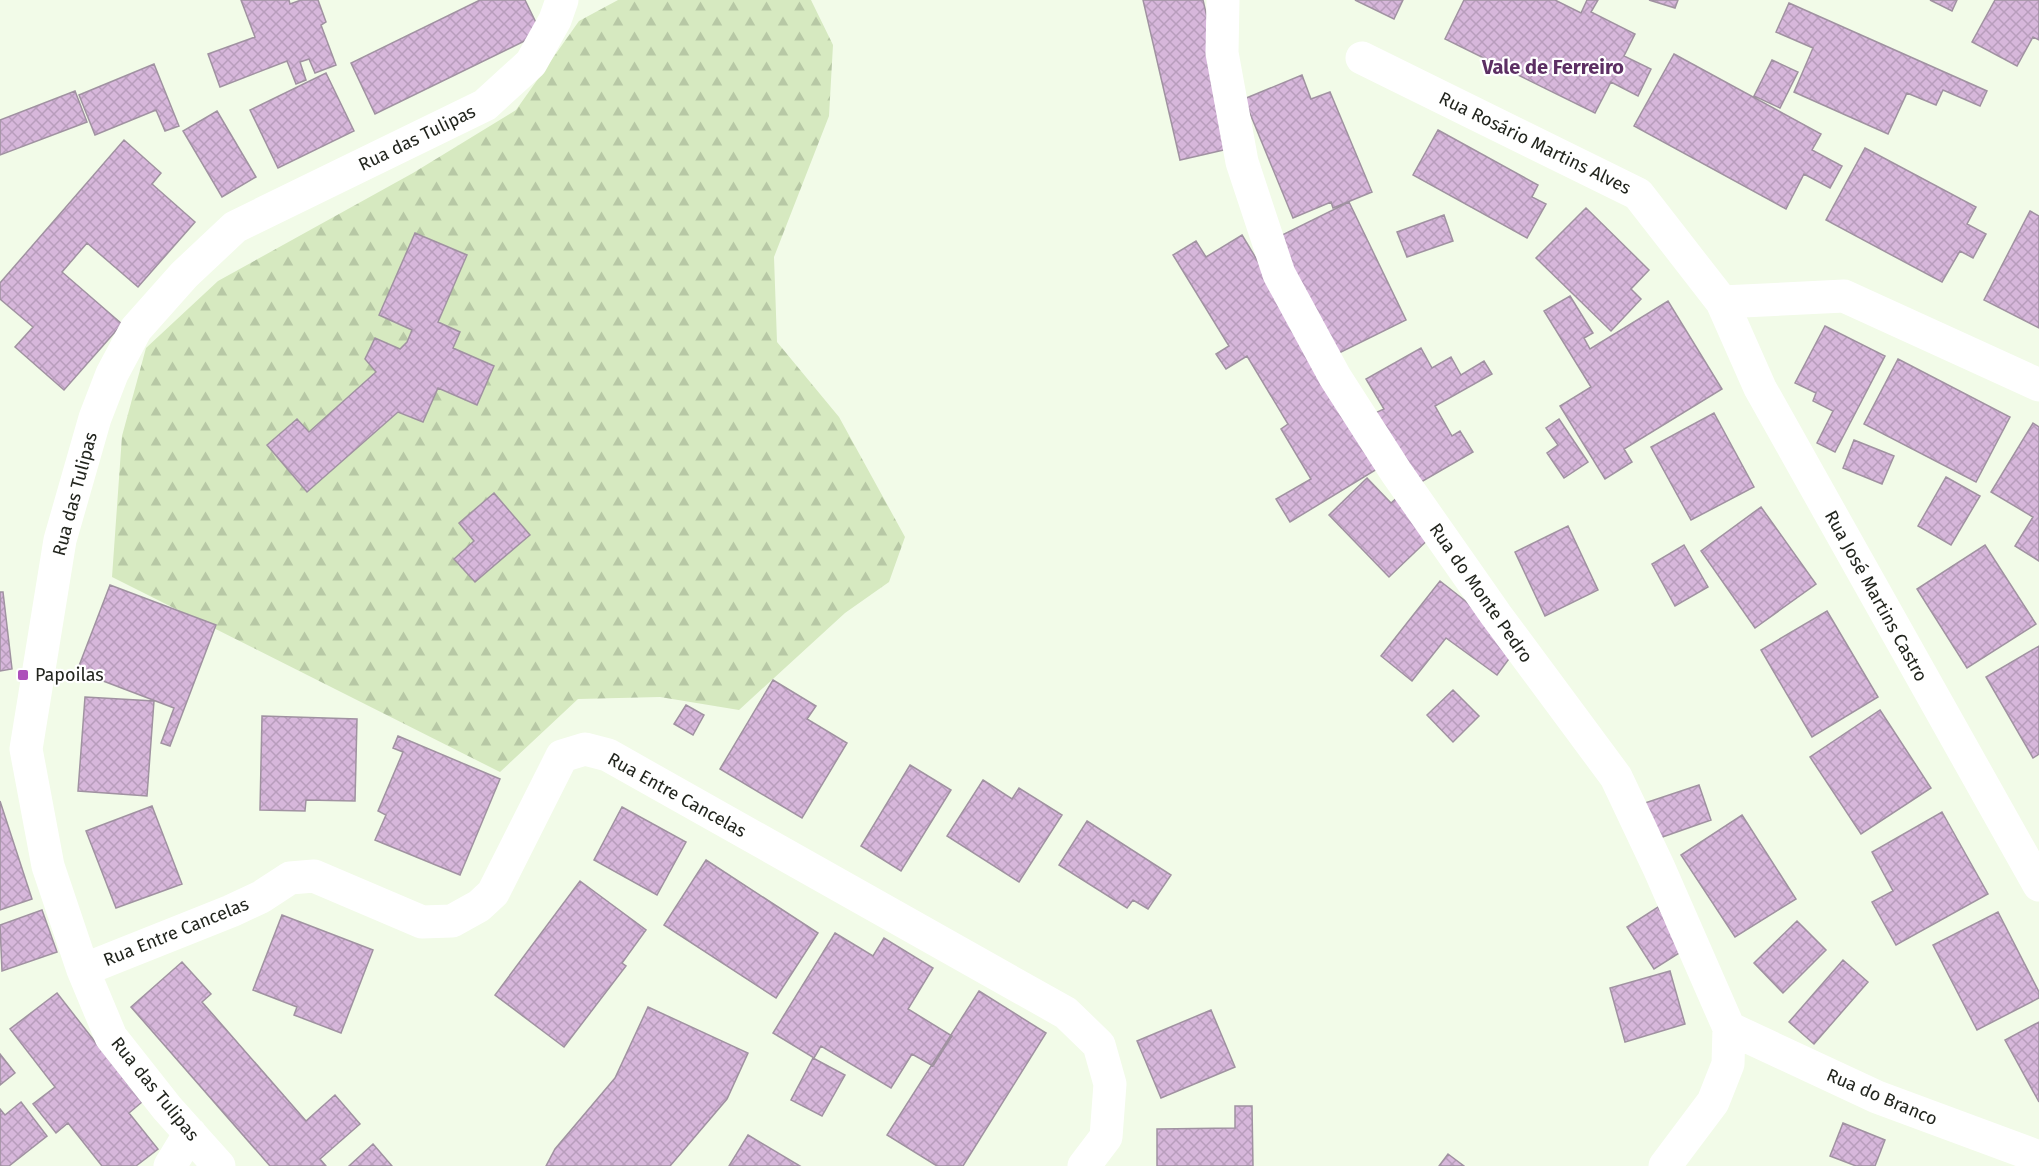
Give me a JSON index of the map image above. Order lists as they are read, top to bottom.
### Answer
{
  "streets": {
    "street": [
      "Rua das Tulipas",
      "Rua Rosário Martins Alves",
      "Rua do Monte Pedro",
      "Rua José Martins Castro",
      "Rua Entre Cancelas",
      "Rua do Branco"
    ]
  },
  "crossings": [
    ["Rua das Tulipas", "Rua Entre Cancelas"],
    ["Rua Rosário Martins Alves", "Rua José Martins Castro"],
    ["Rua do Monte Pedro", "Rua do Branco"]
  ],
  "districts": ["Vale de Ferreiro"],
  "places": {
    "transit": ["Papoilas"]
  }
}
